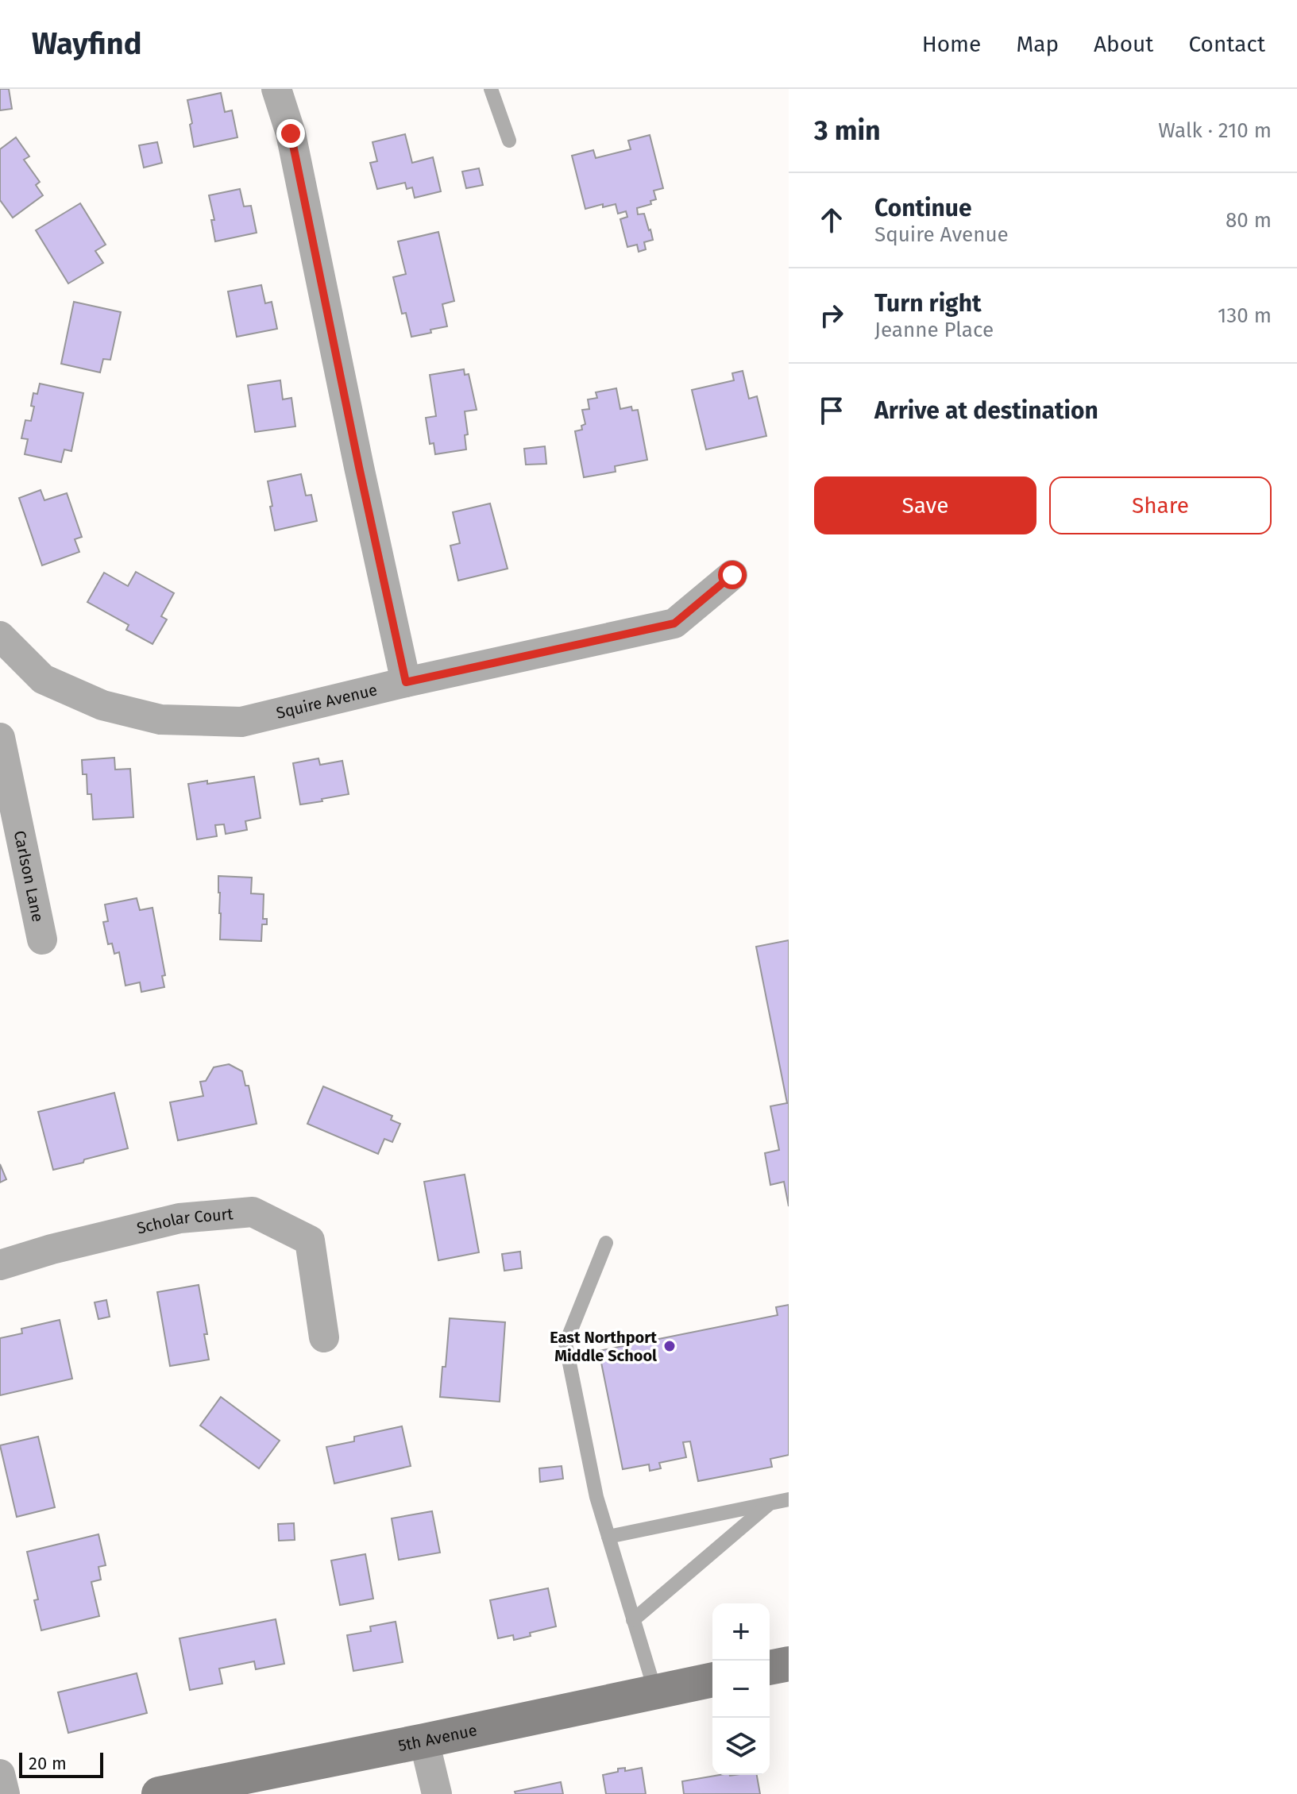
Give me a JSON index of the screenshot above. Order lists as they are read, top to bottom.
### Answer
{
  "streets": {
    "street": [
      "Squire Avenue",
      "Carlson Lane",
      "Scholar Court",
      "5th Avenue"
    ]
  },
  "places": ["East Northport Middle School"],
  "scale_bar": "20 m",
  "page": {
    "header": "Wayfind",
    "nav": [
      "Home",
      "Map",
      "About",
      "Contact"
    ],
    "heading": ["3 min", "Walk · 210 m"],
    "list": [
      ["Continue", "Squire Avenue", "80 m"],
      ["Turn right", "Jeanne Place", "130 m"],
      "Arrive at destination"
    ],
    "buttons": ["Save", "Share"],
    "map_buttons": ["+", "−"],
    "scale": "20 m"
  }
}
